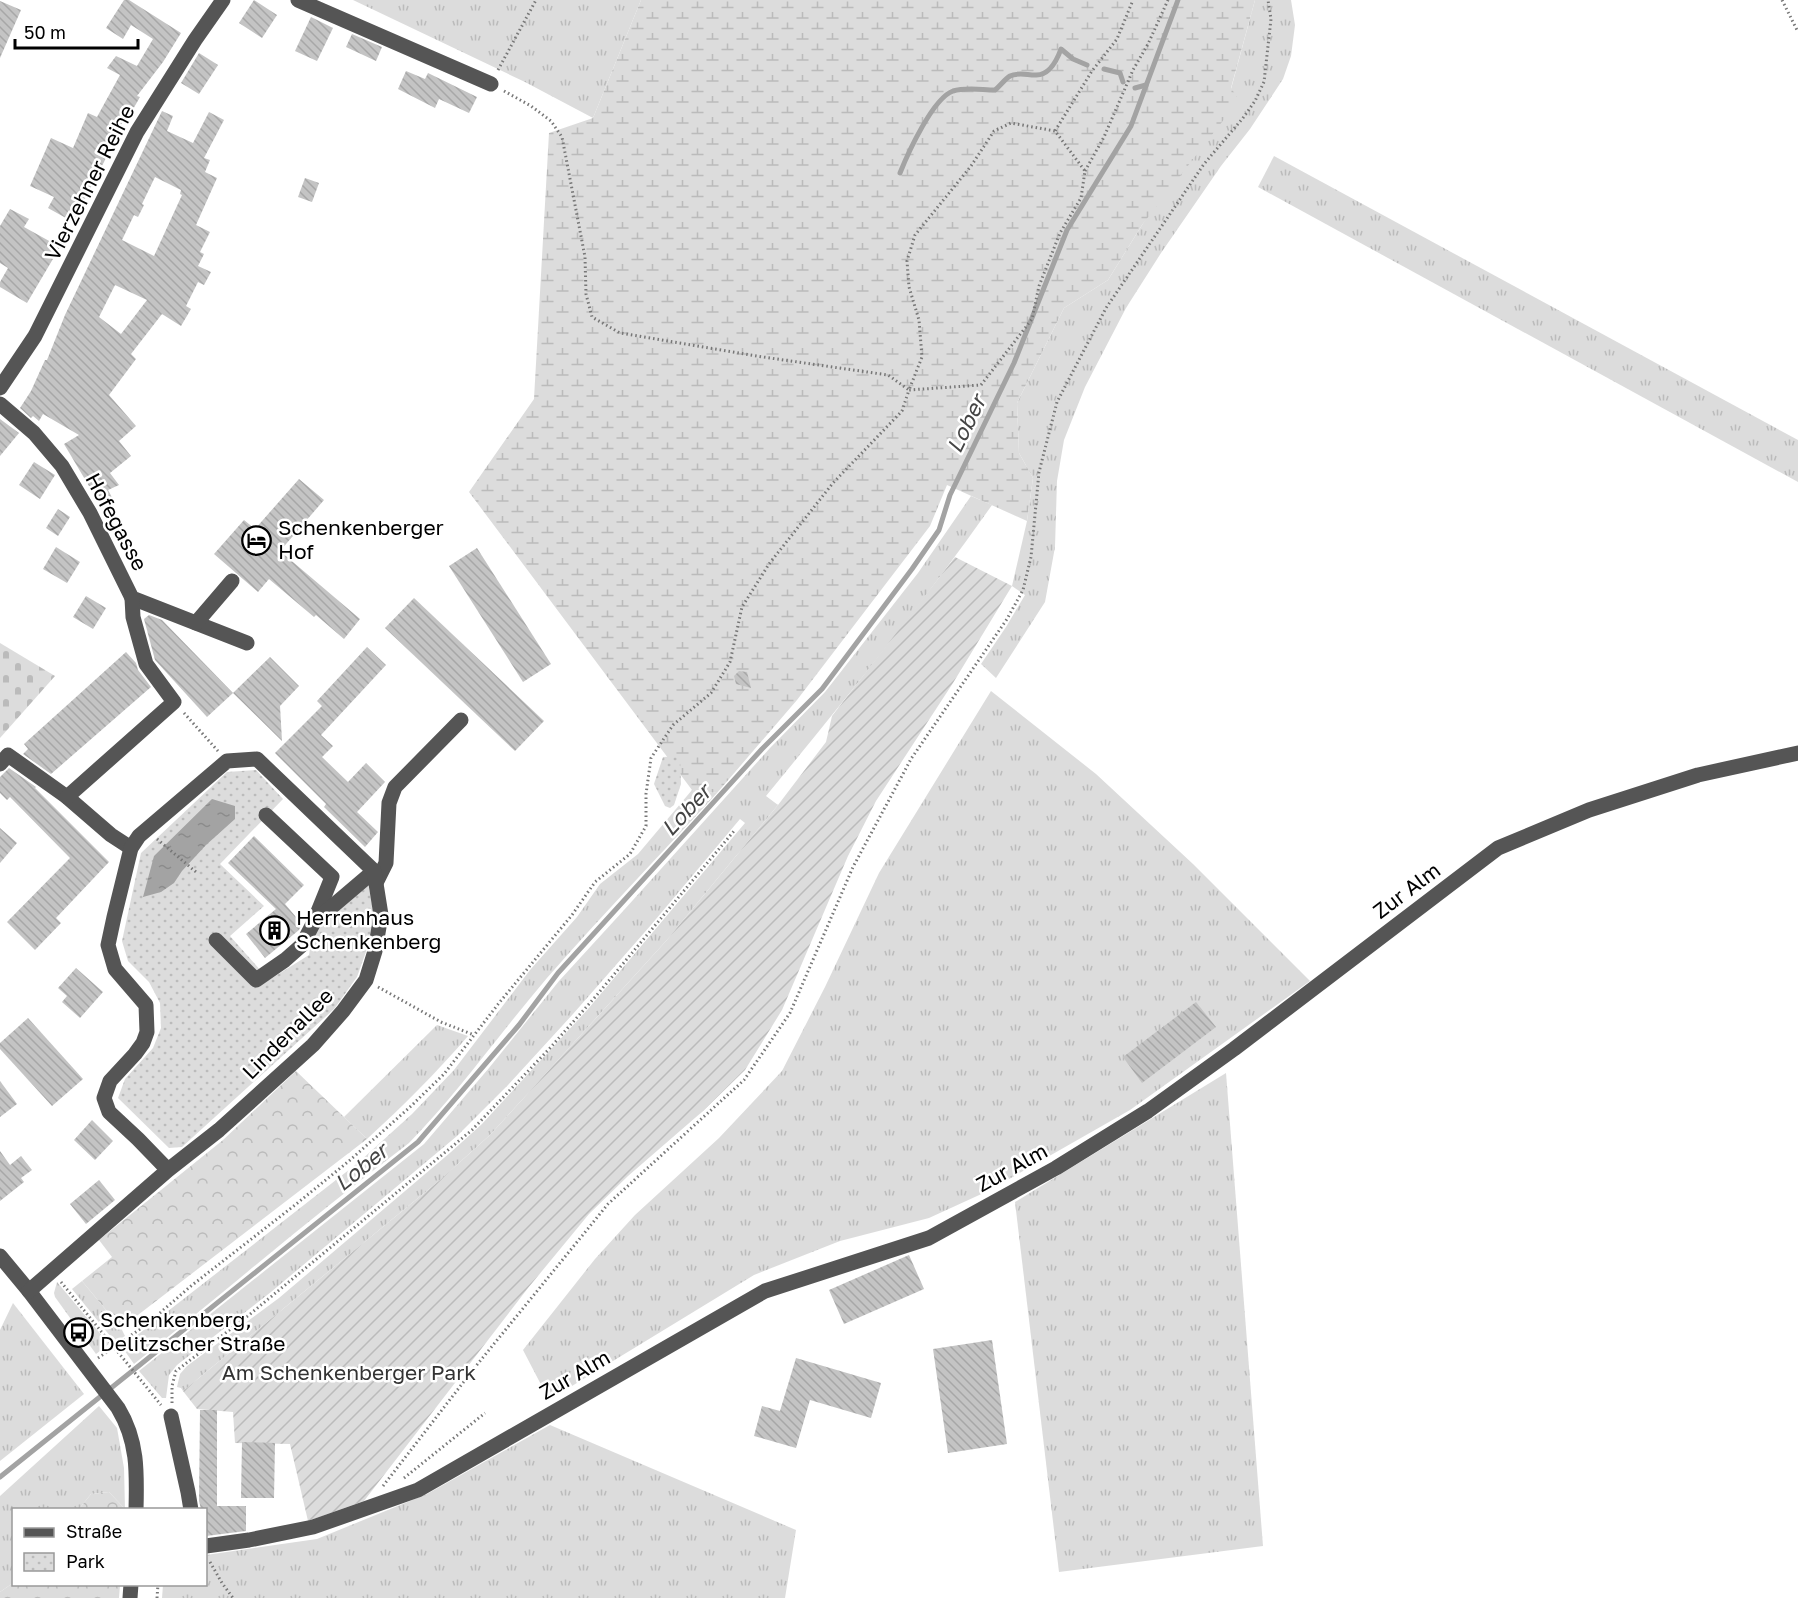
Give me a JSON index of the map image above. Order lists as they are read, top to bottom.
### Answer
{
  "streets": {
    "street": [
      "Vierzehner Reihe",
      "Hofegasse",
      "Zur Alm",
      "Lindenallee"
    ]
  },
  "water": ["Lober"],
  "parks": ["Am Schenkenberger Park"],
  "places": {
    "hotel": ["Schenkenberger Hof"],
    "building": ["Herrenhaus Schenkenberg"],
    "bus stop": ["Schenkenberg, Delitzscher Straße"]
  },
  "legend": ["Straße", "Park"],
  "scale_bar": "50 m"
}
